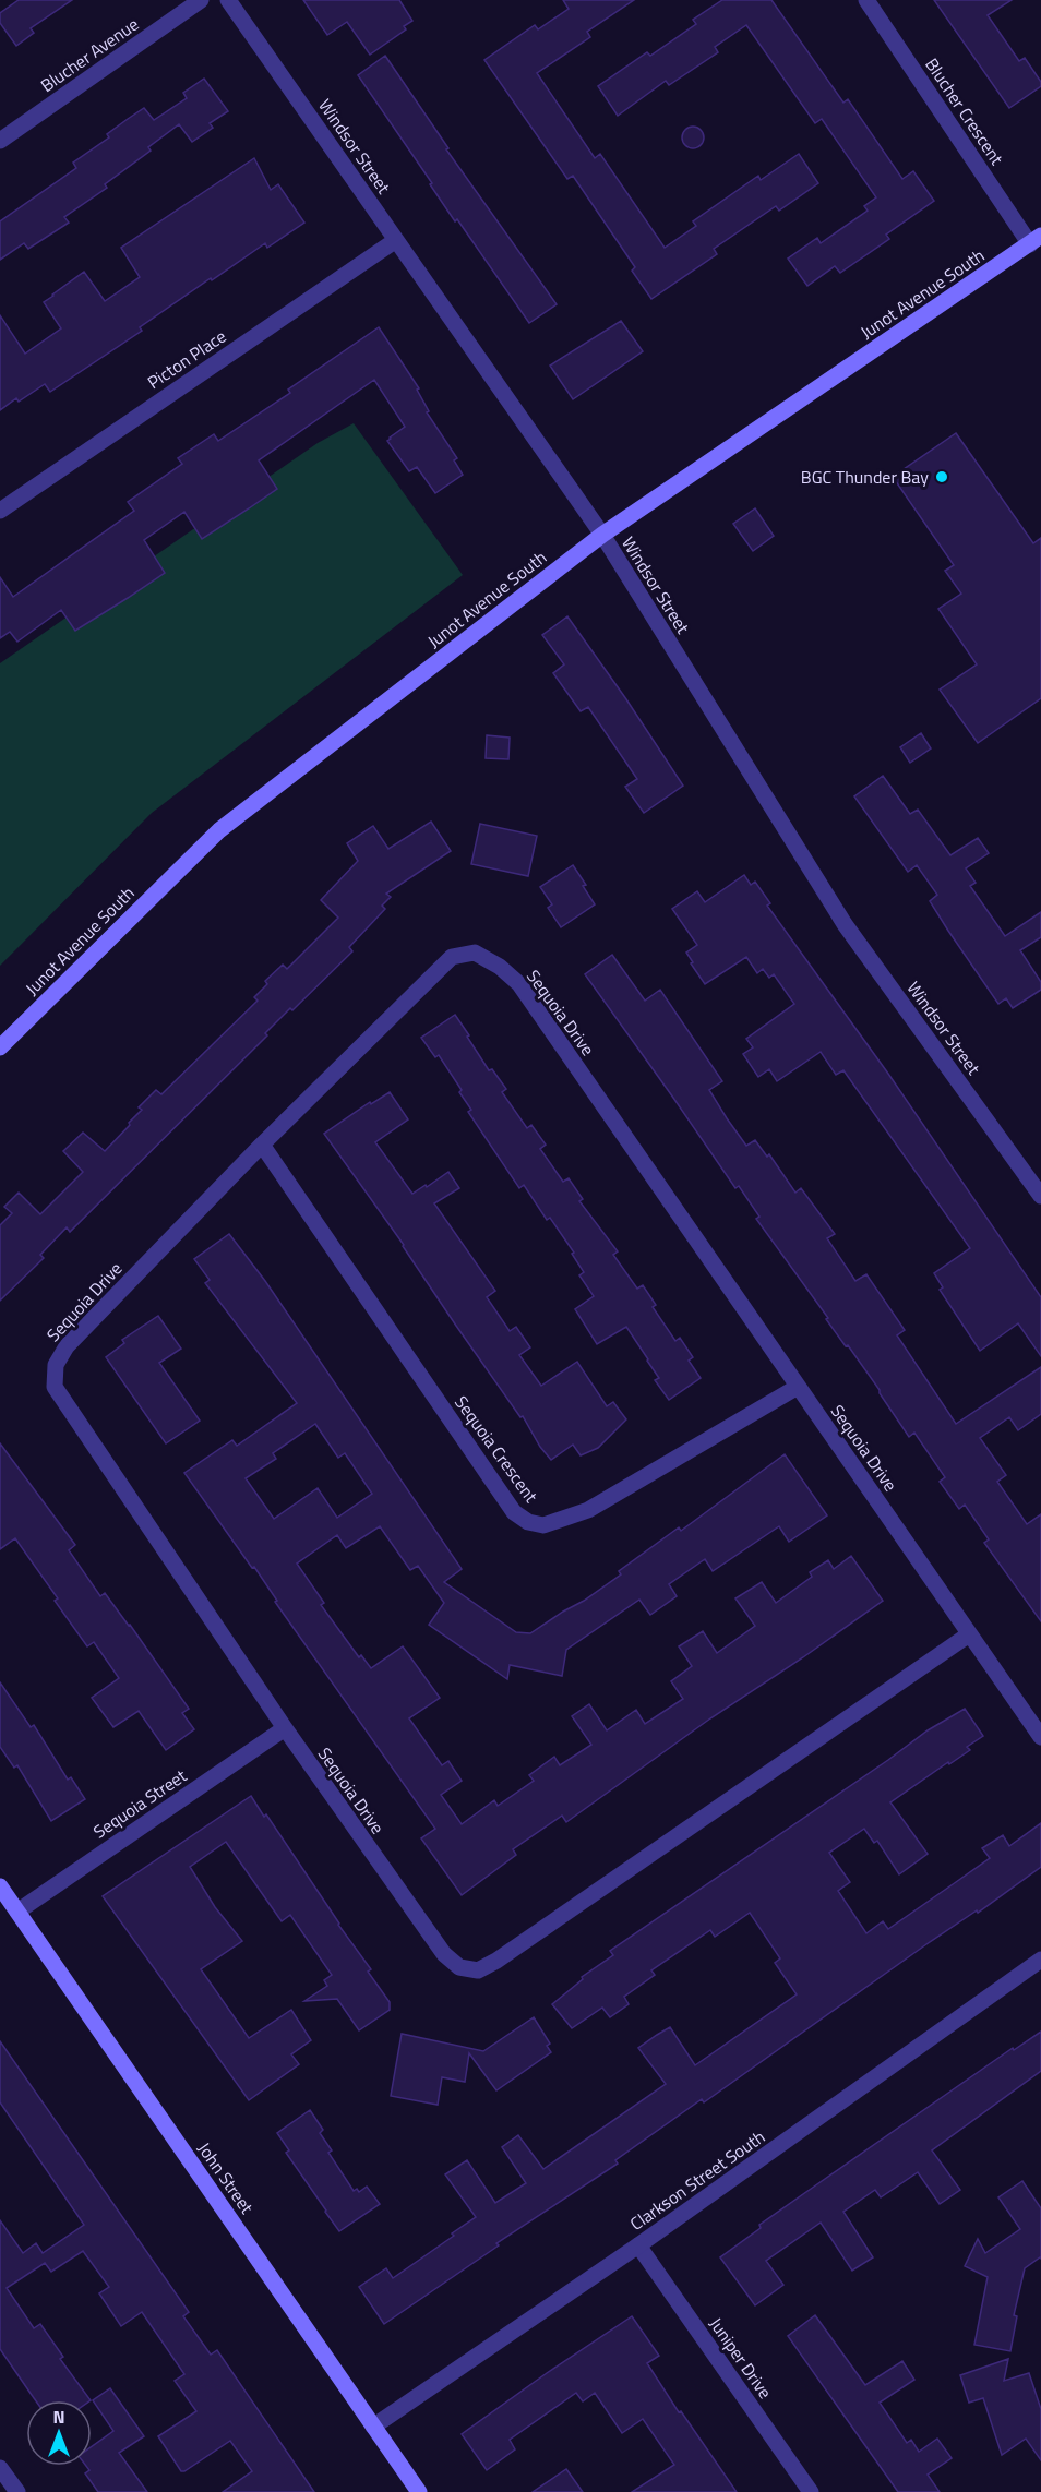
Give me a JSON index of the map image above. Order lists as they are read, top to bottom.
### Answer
{
  "streets": {
    "main road": ["Junot Avenue South", "John Street"],
    "street": [
      "Blucher Avenue",
      "Blucher Crescent",
      "Windsor Street",
      "Picton Place",
      "Sequoia Drive",
      "Sequoia Crescent",
      "Sequoia Street",
      "Clarkson Street South",
      "Juniper Drive"
    ]
  },
  "crossings": [
    ["Blucher Crescent", "Junot Avenue South"],
    ["Windsor Street", "Junot Avenue South"],
    ["Windsor Street", "Picton Place"],
    ["Sequoia Drive", "Sequoia Crescent"],
    ["Sequoia Drive", "Sequoia Street"],
    ["Sequoia Street", "John Street"],
    ["John Street", "Clarkson Street South"],
    ["Clarkson Street South", "Juniper Drive"]
  ],
  "places": ["BGC Thunder Bay"],
  "north": "top"
}
